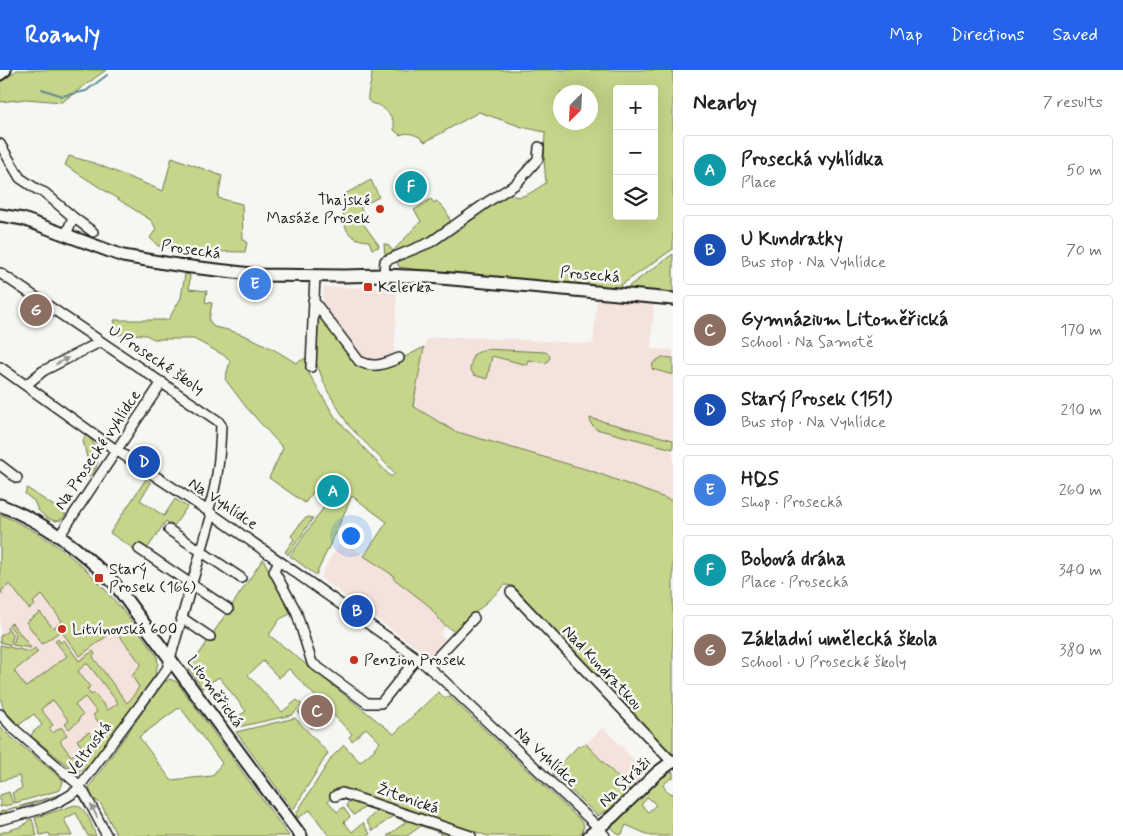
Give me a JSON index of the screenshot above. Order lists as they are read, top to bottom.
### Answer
{
  "streets": {
    "main road": ["Prosecká", "Litoměřická", "Na Stráži"],
    "street": [
      "U Prosecké školy",
      "Na Prosecké vyhlídce",
      "Na Vyhlídce",
      "Nad Kundratkou",
      "Veltruská",
      "Žitenická"
    ]
  },
  "crossings": [
    ["U Prosecké školy", "Na Prosecké vyhlídce"],
    ["U Prosecké školy", "Na Vyhlídce"],
    ["U Prosecké školy", "Veltruská"],
    ["Na Prosecké vyhlídce", "Na Vyhlídce"],
    ["Na Prosecké vyhlídce", "Litoměřická"],
    ["Na Vyhlídce", "Veltruská"],
    ["Na Vyhlídce", "Na Stráži"],
    ["Nad Kundratkou", "Na Stráži"],
    ["Litoměřická", "Veltruská"]
  ],
  "places": {
    "other": ["Thajské Masáže Prosek", "Litvínovská 600", "Penzion Prosek"],
    "transit": ["Kelerka", "Starý Prosek (166)"]
  },
  "north": "bottom left",
  "page": {
    "header": "Roamly",
    "nav": ["Map", "Directions", "Saved"],
    "heading": ["Nearby", "7 results"],
    "map_buttons": ["+", "−"],
    "list": [
      {
        "mark": "A",
        "name": "Prosecká vyhlídka",
        "note": "Place",
        "value": "50 m"
      },
      {
        "mark": "B",
        "name": "U Kundratky",
        "note": "Bus stop · Na Vyhlídce",
        "value": "70 m"
      },
      {
        "mark": "C",
        "name": "Gymnázium Litoměřická",
        "note": "School · Na Samotě",
        "value": "170 m"
      },
      {
        "mark": "D",
        "name": "Starý Prosek (151)",
        "note": "Bus stop · Na Vyhlídce",
        "value": "210 m"
      },
      {
        "mark": "E",
        "name": "HQS",
        "note": "Shop · Prosecká",
        "value": "260 m"
      },
      {
        "mark": "F",
        "name": "Bobová dráha",
        "note": "Place · Prosecká",
        "value": "340 m"
      },
      {
        "mark": "G",
        "name": "Základní umělecká škola",
        "note": "School · U Prosecké školy",
        "value": "380 m"
      }
    ],
    "pins": [
      "F",
      "E",
      "G",
      "D",
      "A",
      "B",
      "C"
    ]
  }
}
